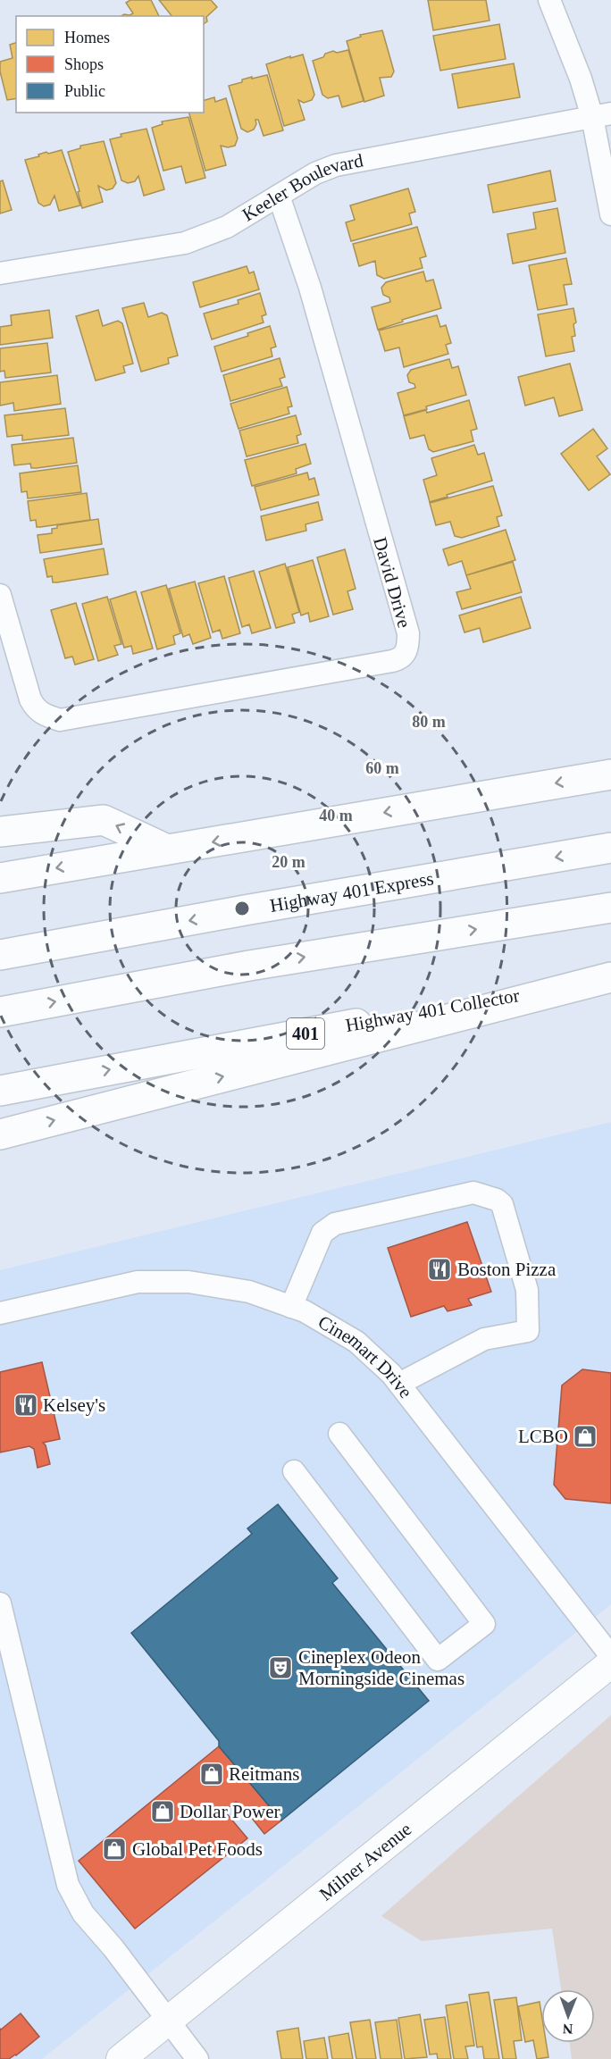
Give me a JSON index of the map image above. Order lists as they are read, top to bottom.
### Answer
{
  "streets": {
    "highway": ["Highway 401 Express", "Highway 401 Collector", "401"],
    "main road": ["Milner Avenue"],
    "street": ["Keeler Boulevard", "David Drive", "Cinemart Drive"]
  },
  "crossings": [
    ["Keeler Boulevard", "David Drive"]
  ],
  "places": {
    "restaurant": ["Boston Pizza", "Kelsey's"],
    "shop": [
      "LCBO",
      "Reitmans",
      "Dollar Power",
      "Global Pet Foods"
    ],
    "theatre": ["Cineplex Odeon Morningside Cinemas"]
  },
  "legend": ["Homes", "Shops", "Public"],
  "north": "bottom",
  "rings": [
    "80 m",
    "60 m",
    "40 m",
    "20 m"
  ]
}
